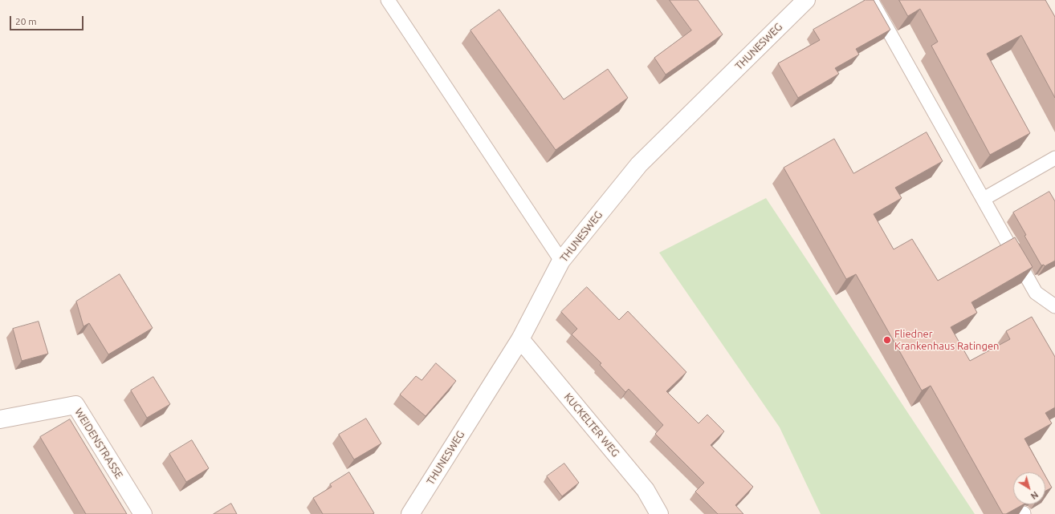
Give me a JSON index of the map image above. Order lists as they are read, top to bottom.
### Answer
{
  "streets": {
    "street": ["THUNESWEG", "KUCKELTER WEG", "WEIDENSTRASSE"]
  },
  "crossings": [
    ["THUNESWEG", "KUCKELTER WEG"]
  ],
  "places": ["Fliedner Krankenhaus Ratingen"],
  "scale_bar": "20 m",
  "north": "bottom right"
}
